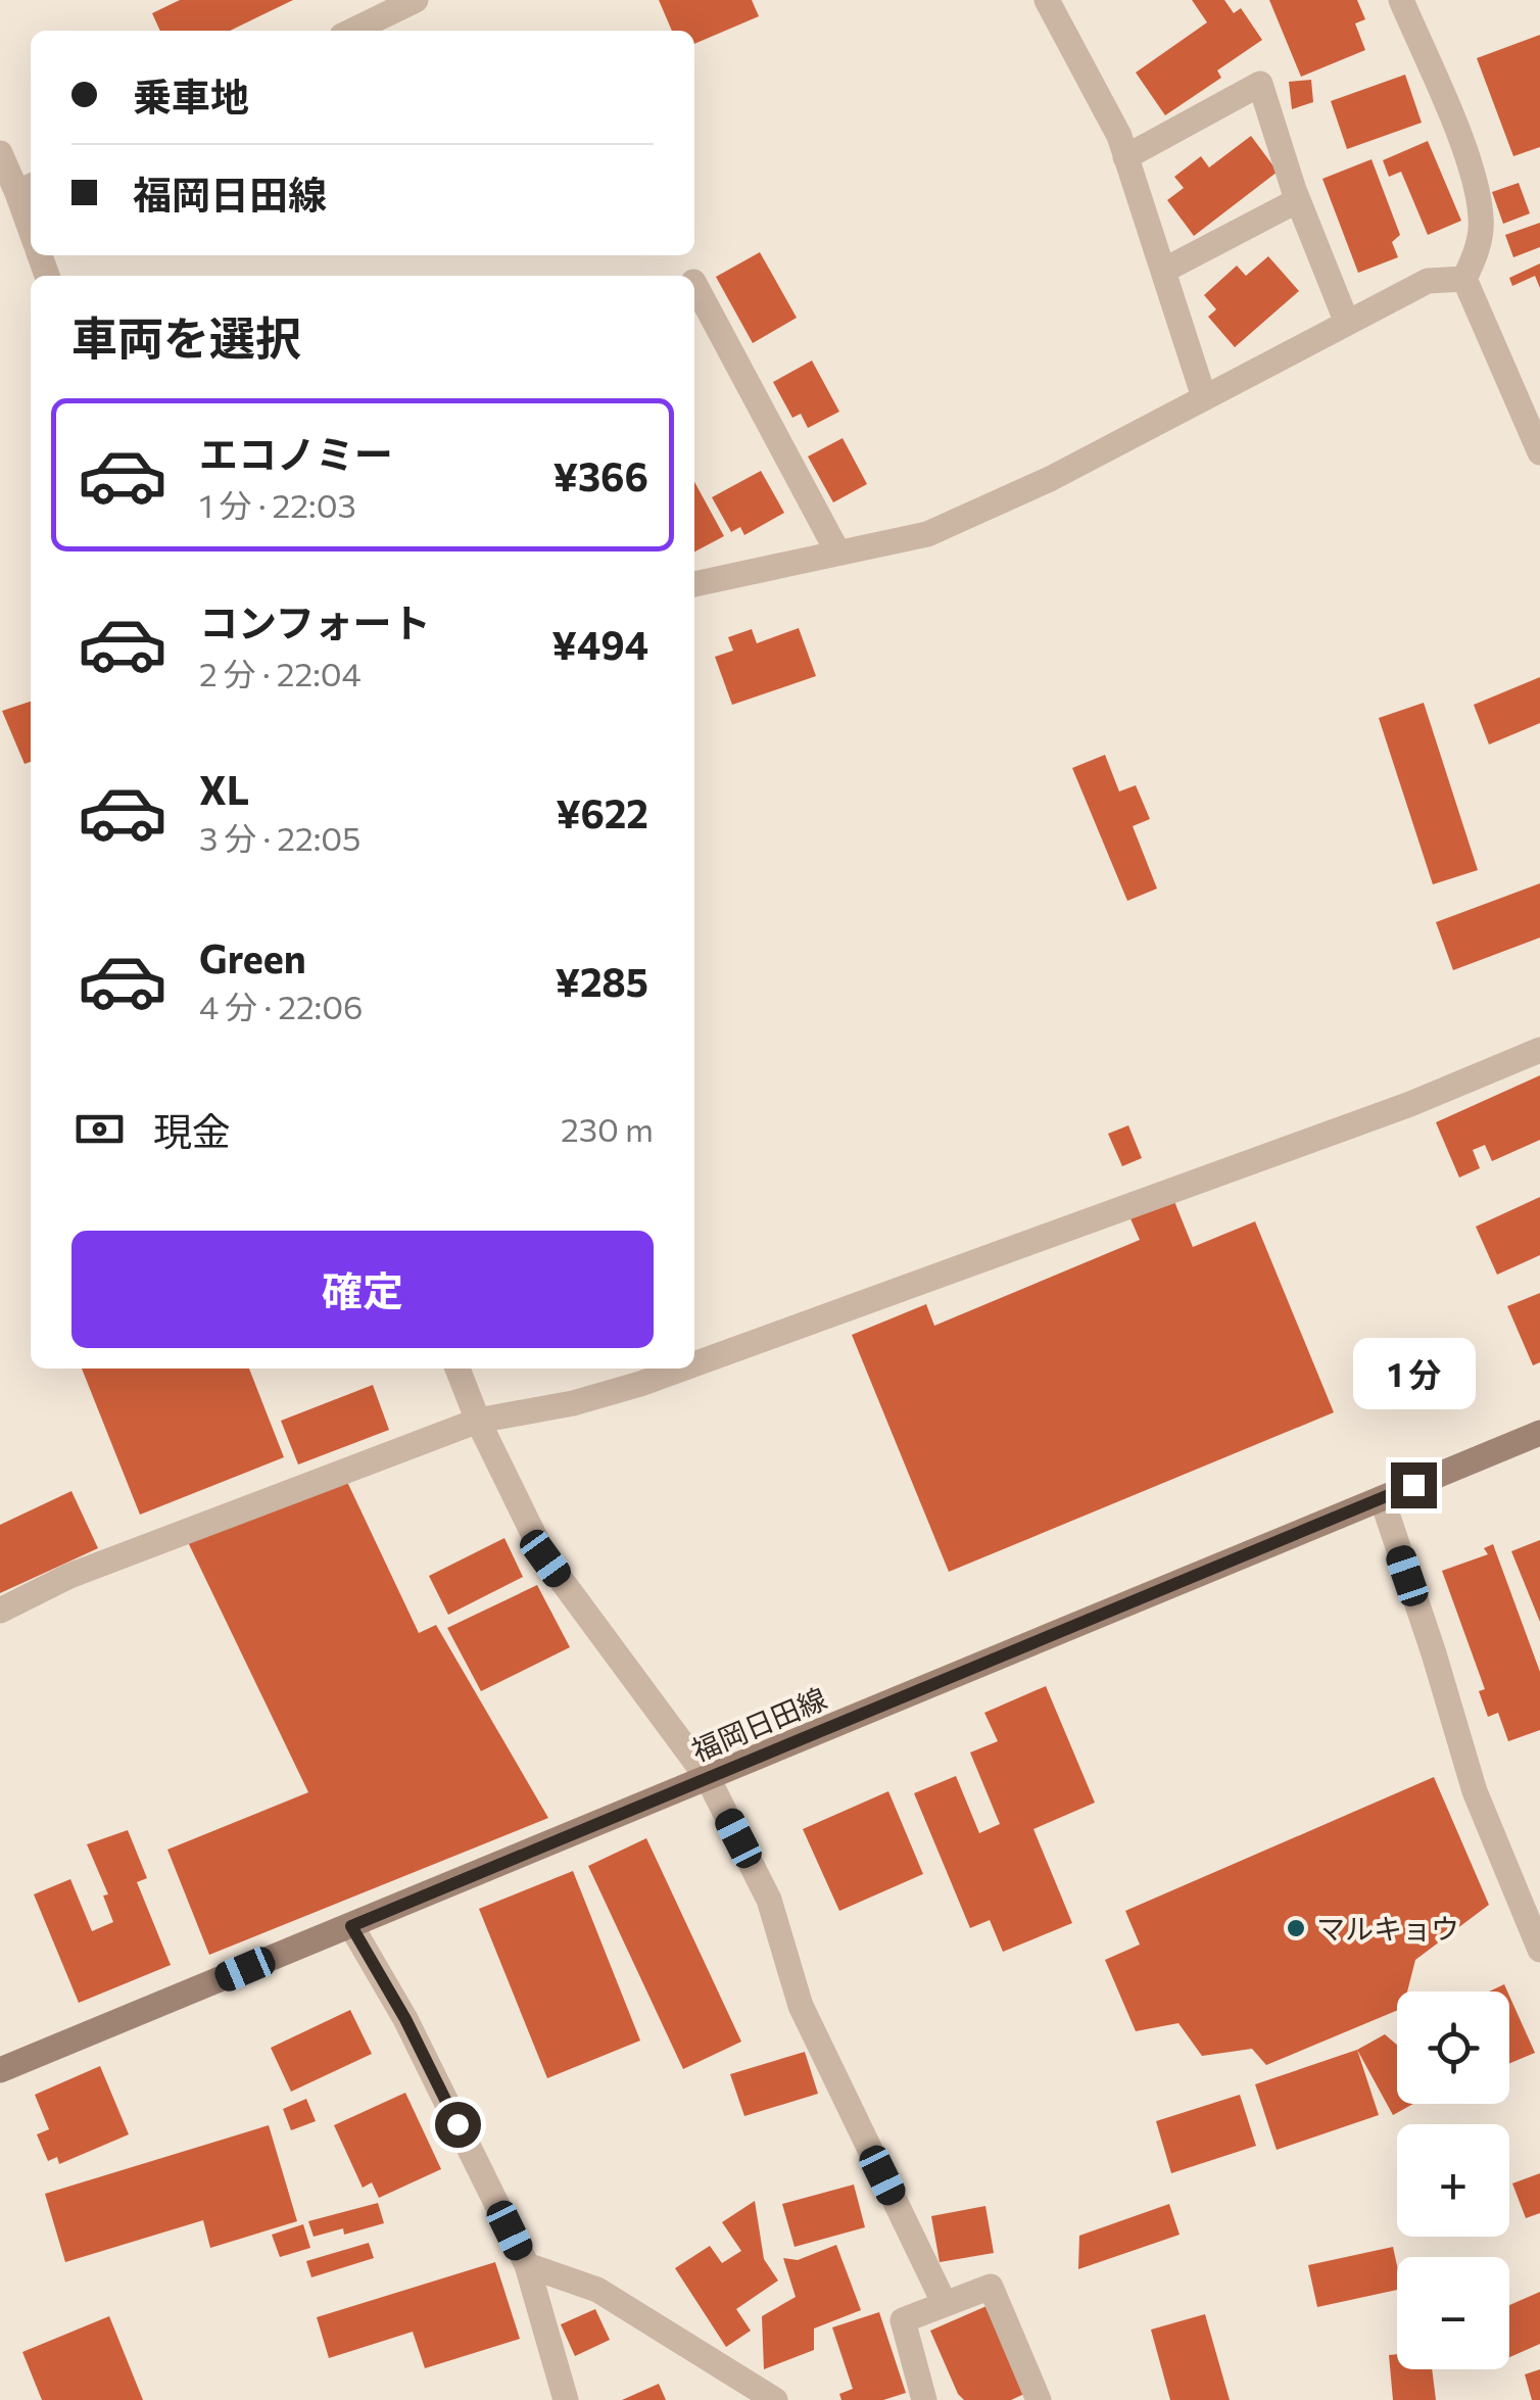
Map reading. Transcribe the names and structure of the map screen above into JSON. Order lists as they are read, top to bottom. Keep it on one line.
{"streets":{"main road":["福岡日田線"]},"places":["マルキョウ"],"page":{"banner":["乗車地","福岡日田線"],"heading":"車両を選択","list":[{"name":"エコノミー","note":"1 分 · 22:03","value":"¥366"},{"name":"コンフォート","note":"2 分 · 22:04","value":"¥494"},{"name":"XL","note":"3 分 · 22:05","value":"¥622"},{"name":"Green","note":"4 分 · 22:06","value":"¥285"}],"pay":["現金","230 m"],"buttons":"確定","bubble":"1 分","map_buttons":["+","−"]}}
